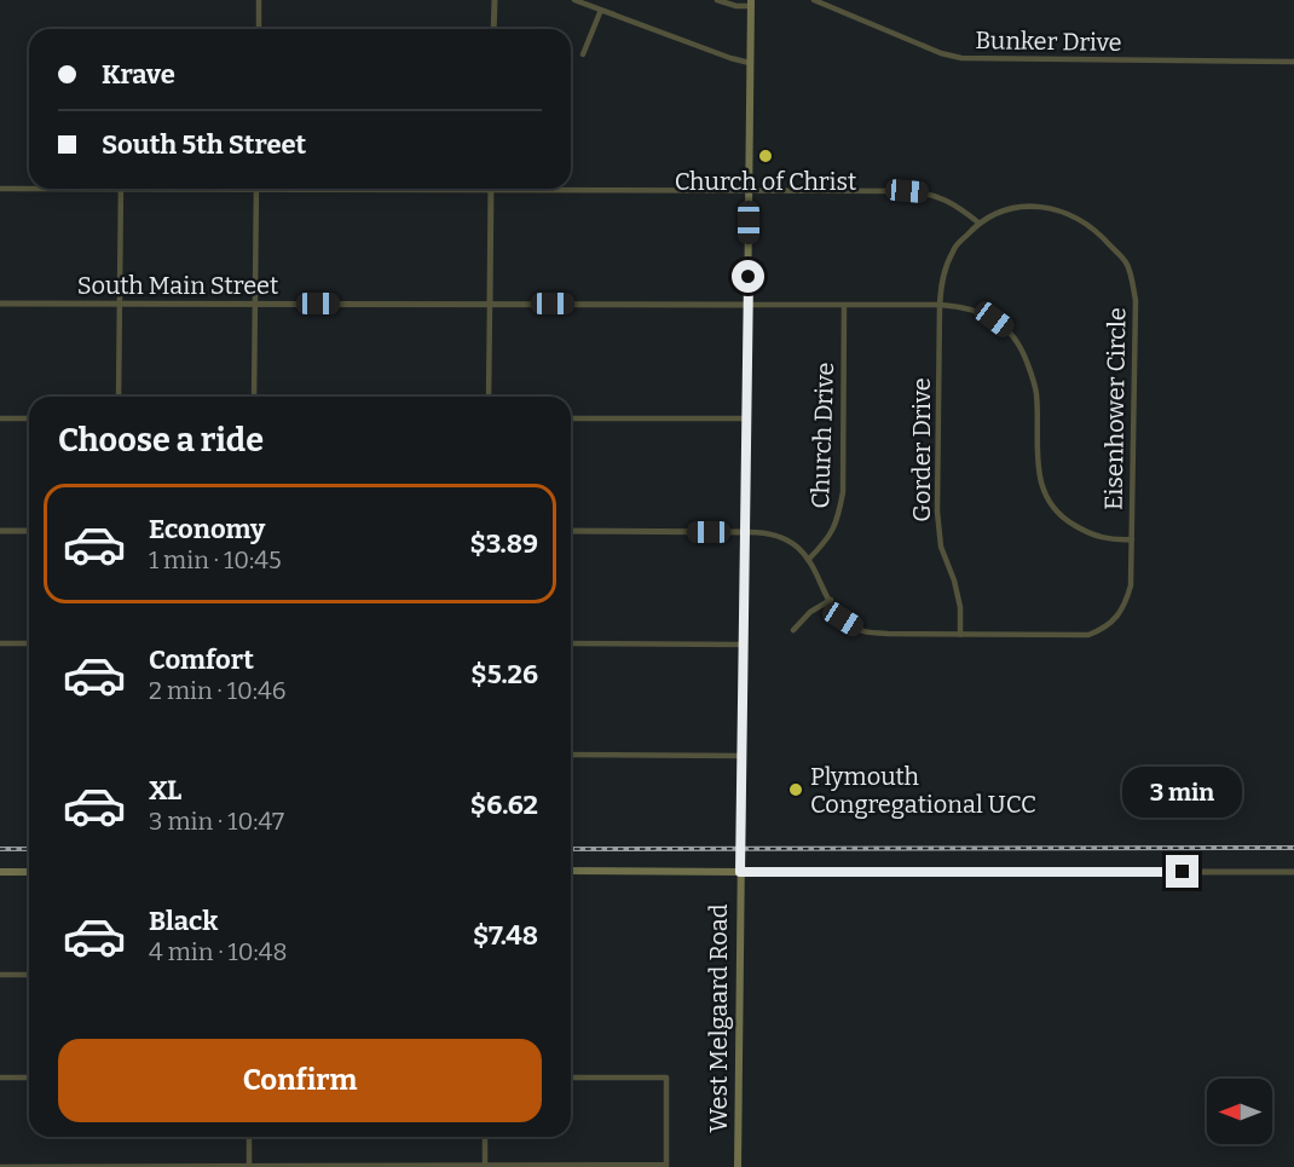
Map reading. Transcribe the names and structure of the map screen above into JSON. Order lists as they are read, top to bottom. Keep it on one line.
{"streets":{"main road":["West Melgaard Road"],"street":["Bunker Drive","South Main Street","Eisenhower Circle","Church Drive","Gorder Drive"]},"crossings":[["South Main Street","West Melgaard Road"],["Eisenhower Circle","Church Drive"],["Eisenhower Circle","Gorder Drive"],["Eisenhower Circle","West Melgaard Road"]],"places":["Church of Christ","Plymouth Congregational UCC"],"north":"left","page":{"banner":["Krave","South 5th Street"],"heading":"Choose a ride","list":[{"name":"Economy","note":"1 min · 10:45","value":"$3.89"},{"name":"Comfort","note":"2 min · 10:46","value":"$5.26"},{"name":"XL","note":"3 min · 10:47","value":"$6.62"},{"name":"Black","note":"4 min · 10:48","value":"$7.48"}],"bubble":"3 min","buttons":"Confirm"}}
